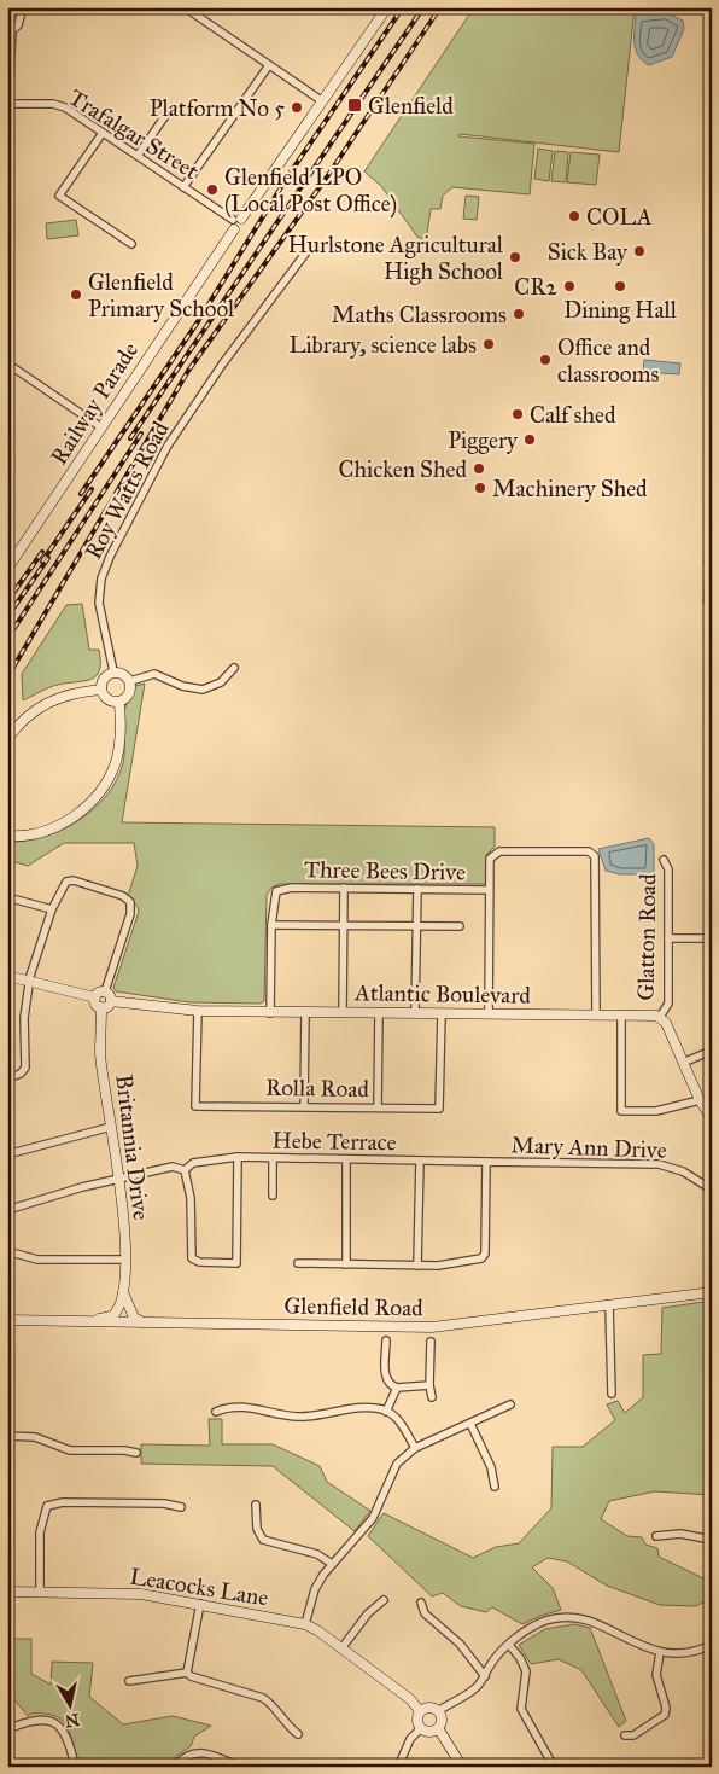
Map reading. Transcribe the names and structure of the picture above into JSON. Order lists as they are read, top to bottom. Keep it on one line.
{"streets":{"street":["Trafalgar Street","Railway Parade","Roy Watts Road","Three Bees Drive","Glatton Road","Atlantic Boulevard","Rolla Road","Hebe Terrace","Britannia Drive","Mary Ann Drive","Glenfield Road","Leacocks Lane"]},"crossings":[["Trafalgar Street","Railway Parade"],["Glatton Road","Atlantic Boulevard"],["Atlantic Boulevard","Rolla Road"],["Atlantic Boulevard","Britannia Drive"],["Hebe Terrace","Mary Ann Drive"],["Britannia Drive","Glenfield Road"]],"places":{"transit":["Glenfield"],"other":["Platform No 5","Glenfield LPO (Local Post Office)","COLA","Sick Bay","Hurlstone Agricultural High School","CR2","Dining Hall","Glenfield Primary School","Maths Classrooms","Library, science labs","Office and classrooms","Calf shed","Piggery","Chicken Shed","Machinery Shed"]},"north":"bottom"}
